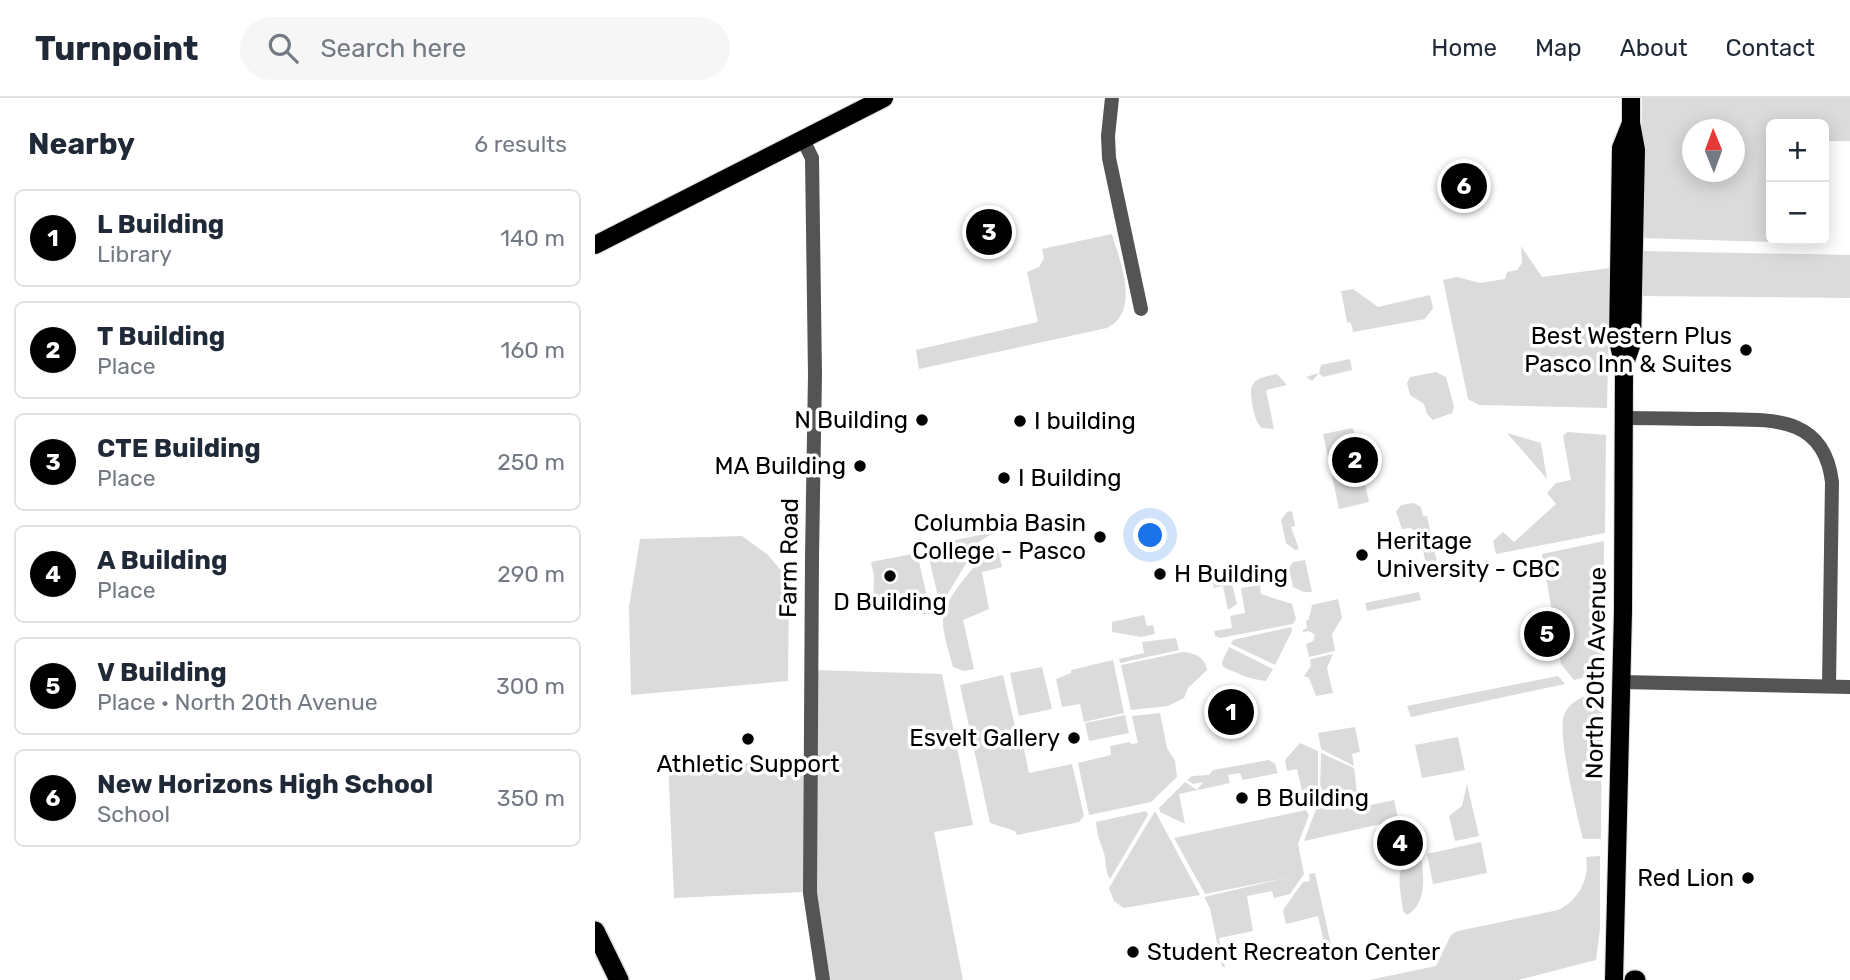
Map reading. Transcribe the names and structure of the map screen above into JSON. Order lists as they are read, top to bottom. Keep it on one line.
{"streets":{"main road":["North 20th Avenue"],"street":["Farm Road"]},"places":["Best Western Plus Pasco Inn & Suites","N Building","I building","MA Building","I Building","Columbia Basin College - Pasco","Heritage University - CBC","H Building","D Building","Esvelt Gallery","Athletic Support","B Building","Red Lion","Student Recreaton Center"],"north":"top","page":{"header":"Turnpoint","search":"Search here","nav":["Home","Map","About","Contact"],"heading":["Nearby","6 results"],"map_buttons":["+","−"],"pins":["6","3","2","5","1","4"],"list":[{"mark":"1","name":"L Building","note":"Library","value":"140 m"},{"mark":"2","name":"T Building","note":"Place","value":"160 m"},{"mark":"3","name":"CTE Building","note":"Place","value":"250 m"},{"mark":"4","name":"A Building","note":"Place","value":"290 m"},{"mark":"5","name":"V Building","note":"Place · North 20th Avenue","value":"300 m"},{"mark":"6","name":"New Horizons High School","note":"School","value":"350 m"}]}}
